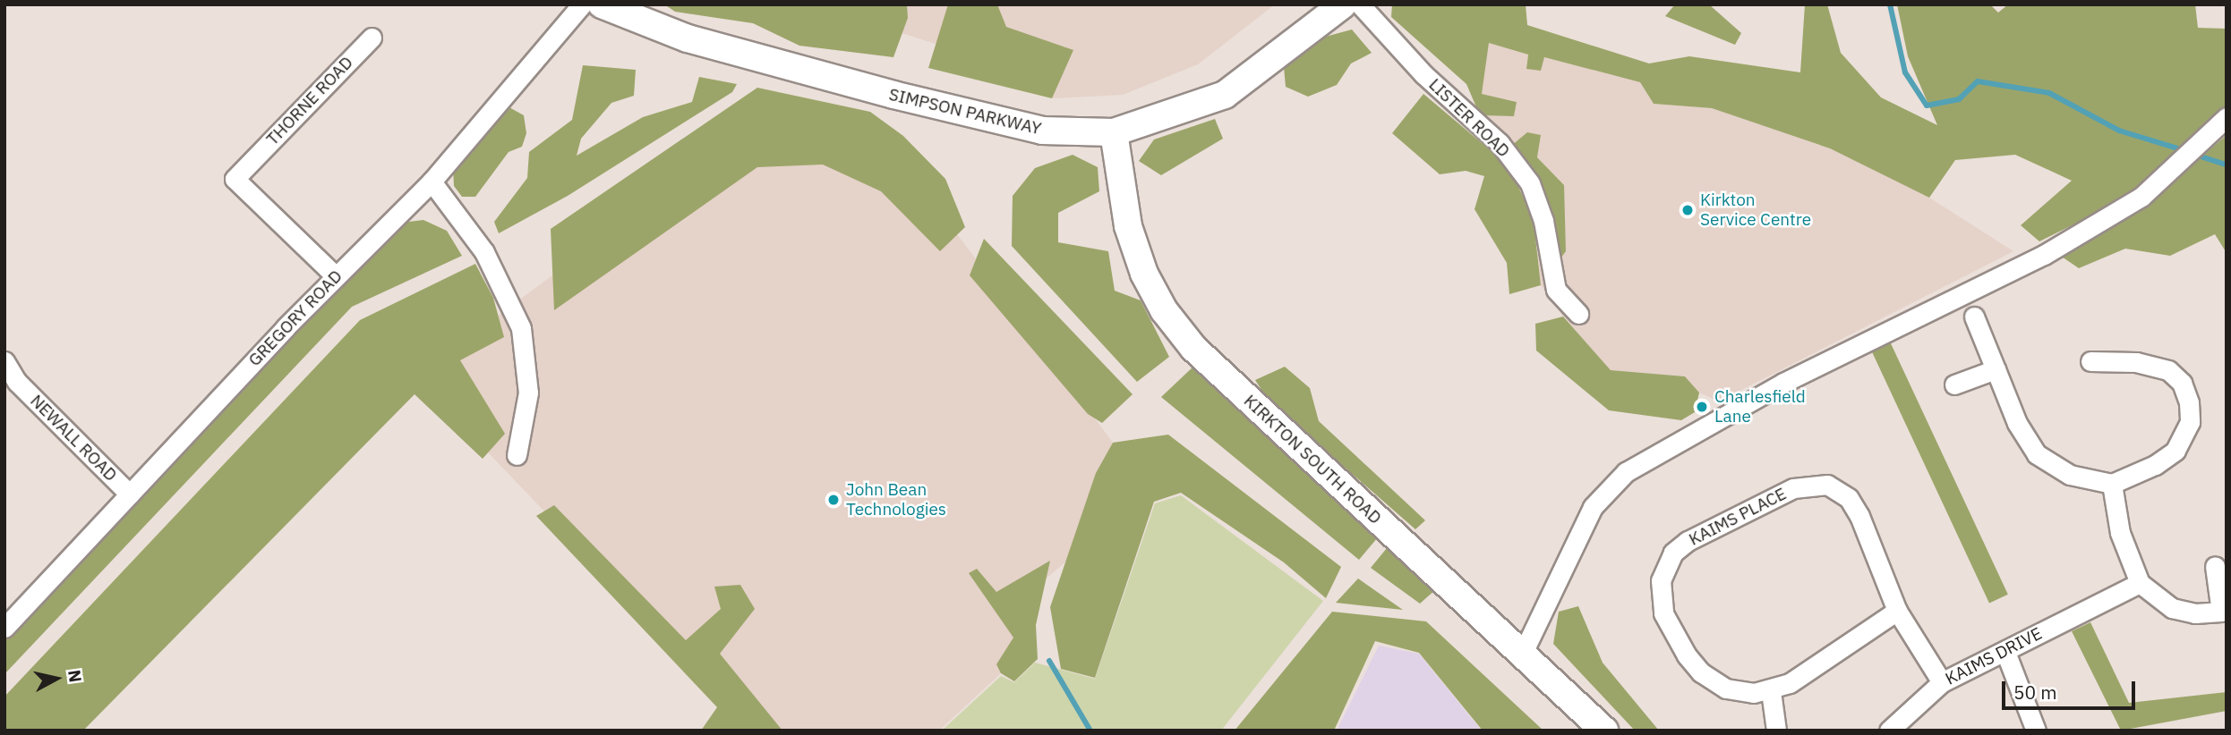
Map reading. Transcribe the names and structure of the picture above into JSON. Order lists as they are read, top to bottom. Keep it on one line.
{"streets":{"street":["THORNE ROAD","SIMPSON PARKWAY","LISTER ROAD","GREGORY ROAD","NEWALL ROAD","KIRKTON SOUTH ROAD","KAIMS PLACE","KAIMS DRIVE"]},"crossings":[["THORNE ROAD","GREGORY ROAD"],["SIMPSON PARKWAY","KIRKTON SOUTH ROAD"],["GREGORY ROAD","NEWALL ROAD"],["KAIMS PLACE","KAIMS DRIVE"]],"places":["Kirkton Service Centre","Charlesfield Lane","John Bean Technologies"],"scale_bar":"50 m","north":"right"}
